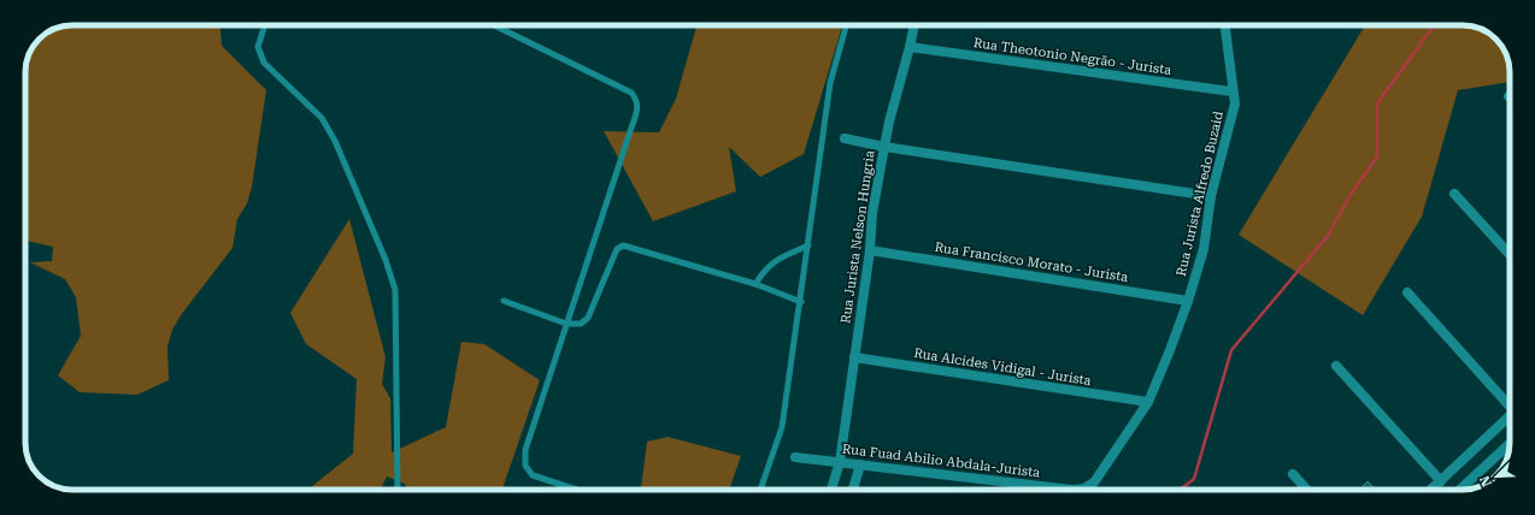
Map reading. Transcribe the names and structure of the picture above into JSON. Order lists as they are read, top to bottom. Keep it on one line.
{"streets":{"street":["Rua Theotonio Negrão - Jurista","Rua Jurista Alfredo Buzaid","Rua Jurista Nelson Hungria","Rua Francisco Morato - Jurista","Rua Alcides Vidigal - Jurista","Rua Fuad Abilio Abdala-Jurista"]},"crossings":[["Rua Theotonio Negrão - Jurista","Rua Jurista Alfredo Buzaid"],["Rua Theotonio Negrão - Jurista","Rua Jurista Nelson Hungria"],["Rua Jurista Alfredo Buzaid","Rua Francisco Morato - Jurista"],["Rua Jurista Alfredo Buzaid","Rua Alcides Vidigal - Jurista"],["Rua Jurista Alfredo Buzaid","Rua Fuad Abilio Abdala-Jurista"],["Rua Jurista Nelson Hungria","Rua Francisco Morato - Jurista"],["Rua Jurista Nelson Hungria","Rua Alcides Vidigal - Jurista"],["Rua Jurista Nelson Hungria","Rua Fuad Abilio Abdala-Jurista"]],"north":"bottom left"}
